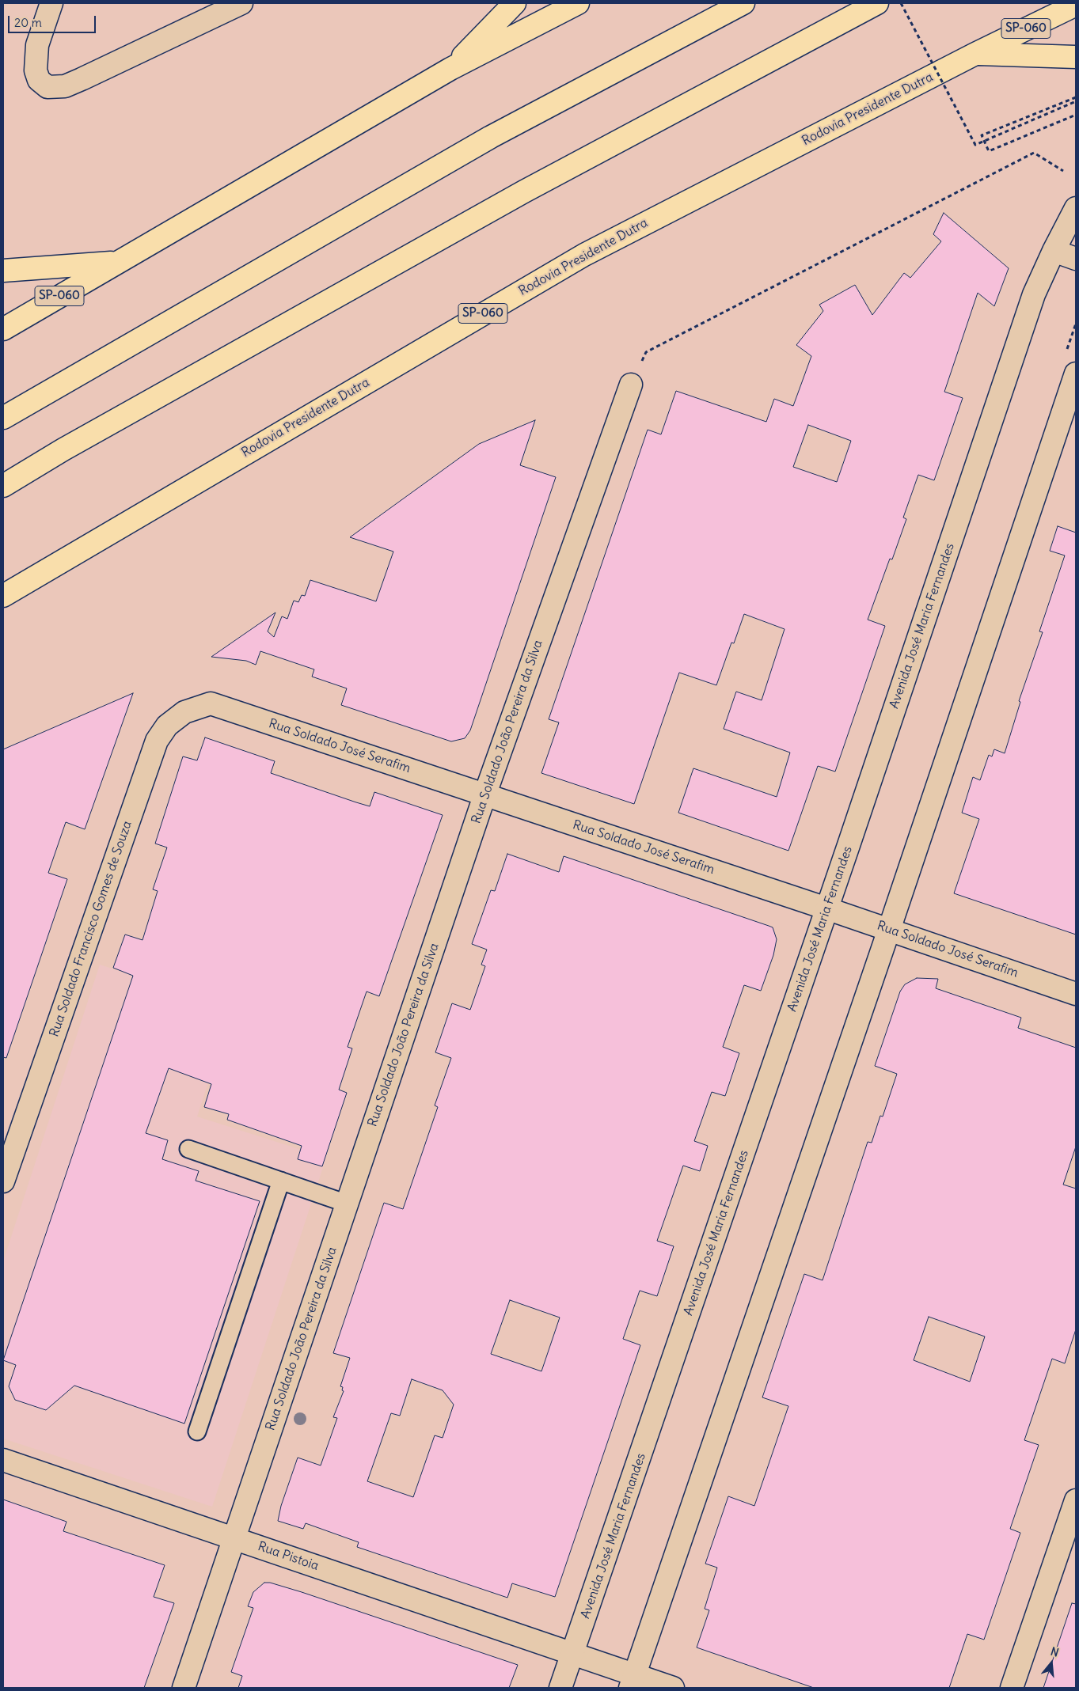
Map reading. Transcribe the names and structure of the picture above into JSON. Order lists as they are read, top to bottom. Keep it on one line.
{"streets":{"highway":["SP-060","Rodovia Presidente Dutra"],"street":["Avenida José Maria Fernandes","Rua Soldado João Pereira da Silva","Rua Soldado José Serafim","Rua Soldado Francisco Gomes de Souza","Rua Pistoia"]},"crossings":[["Avenida José Maria Fernandes","Rua Soldado José Serafim"],["Avenida José Maria Fernandes","Rua Pistoia"],["Rua Soldado João Pereira da Silva","Rua Soldado José Serafim"],["Rua Soldado João Pereira da Silva","Rua Pistoia"],["Rua Soldado José Serafim","Rua Soldado Francisco Gomes de Souza"]],"scale_bar":"20 m","north":"top"}
